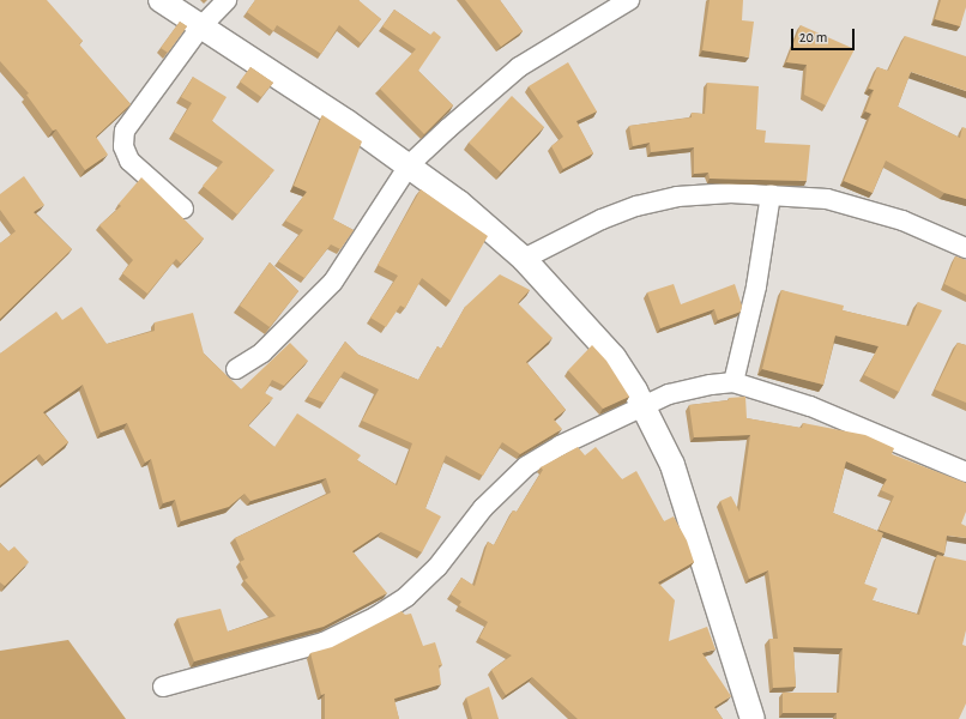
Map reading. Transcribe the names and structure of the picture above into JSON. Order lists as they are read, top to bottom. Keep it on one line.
{"scale_bar":"20 m"}
